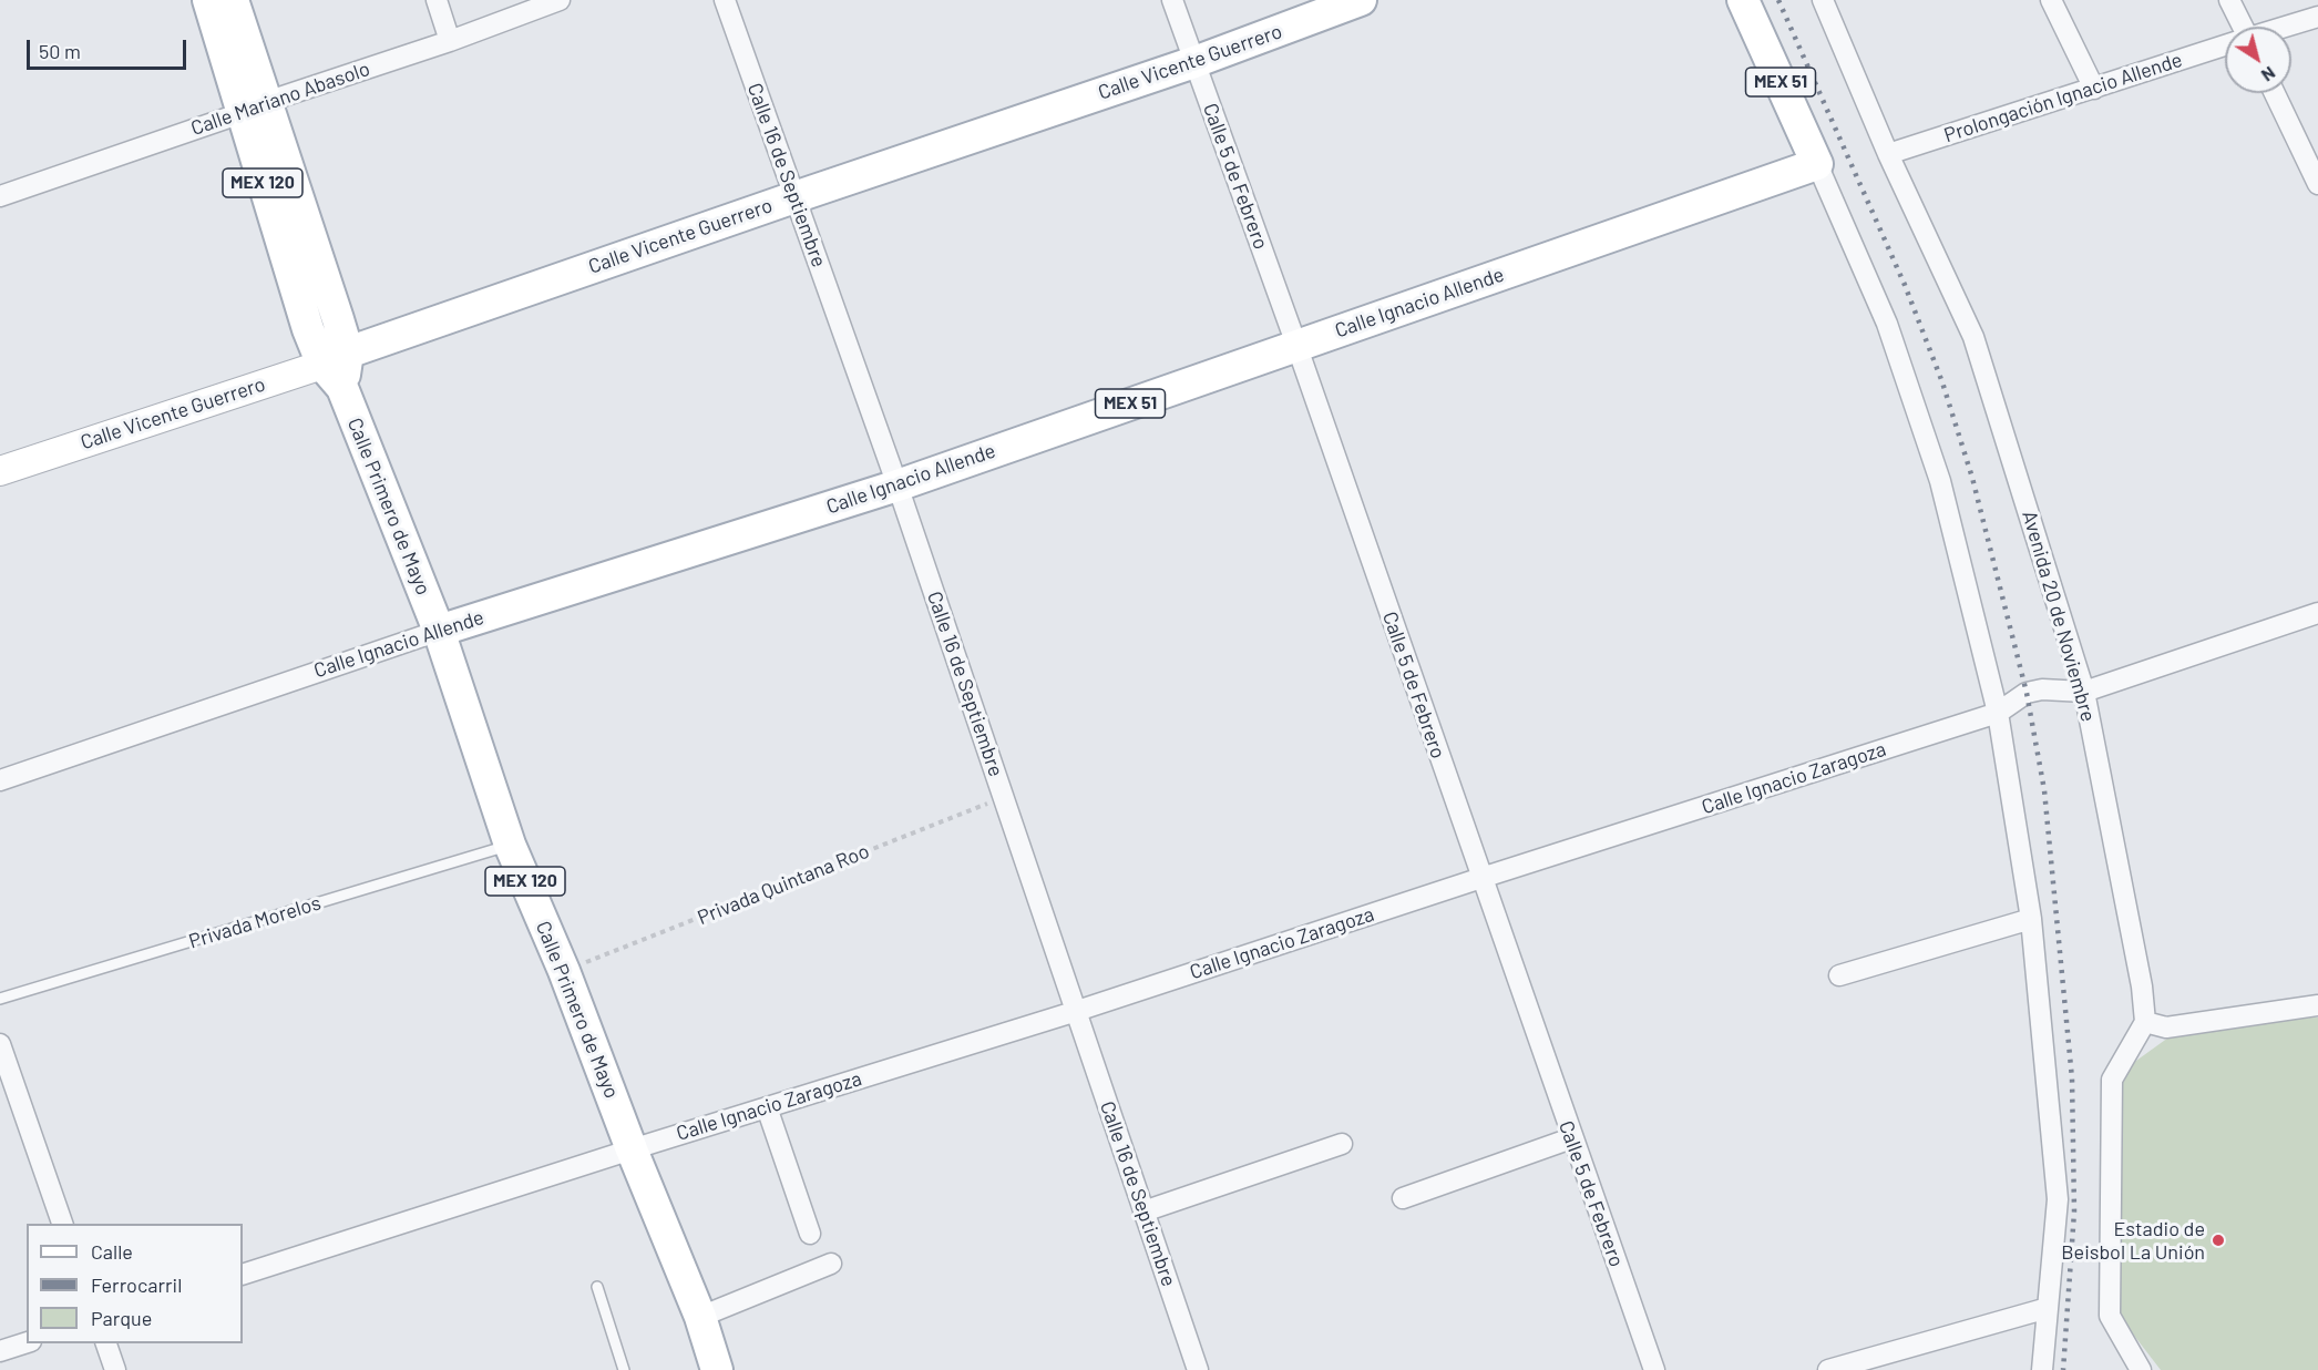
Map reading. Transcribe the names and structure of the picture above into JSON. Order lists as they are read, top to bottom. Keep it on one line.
{"streets":{"main road":["Calle Vicente Guerrero","MEX 51","MEX 120","Calle Ignacio Allende","Calle Primero de Mayo"],"street":["Prolongación Ignacio Allende","Calle Mariano Abasolo","Calle 16 de Septiembre","Calle 5 de Febrero","Avenida 20 de Noviembre","Calle Ignacio Zaragoza"],"lane":["Privada Morelos"],"path":["Privada Quintana Roo"]},"crossings":[["Calle Vicente Guerrero","Calle 16 de Septiembre"],["Calle Vicente Guerrero","Calle 5 de Febrero"],["Calle Vicente Guerrero","Calle Primero de Mayo"],["MEX 51","Calle Ignacio Allende"],["Prolongación Ignacio Allende","Avenida 20 de Noviembre"],["Calle Mariano Abasolo","Calle Primero de Mayo"],["Calle 16 de Septiembre","Calle Ignacio Allende"],["Calle 16 de Septiembre","Calle Ignacio Zaragoza"],["Calle 16 de Septiembre","Privada Quintana Roo"],["Calle 5 de Febrero","Calle Ignacio Allende"],["Calle 5 de Febrero","Calle Ignacio Zaragoza"],["Calle Ignacio Allende","Calle Primero de Mayo"],["Calle Primero de Mayo","Calle Ignacio Zaragoza"],["Calle Primero de Mayo","Privada Quintana Roo"],["Calle Primero de Mayo","Privada Morelos"],["Avenida 20 de Noviembre","Calle Ignacio Zaragoza"]],"places":["Estadio de Beisbol La Unión"],"legend":["Calle","Ferrocarril","Parque"],"scale_bar":"50 m","north":"bottom right"}
